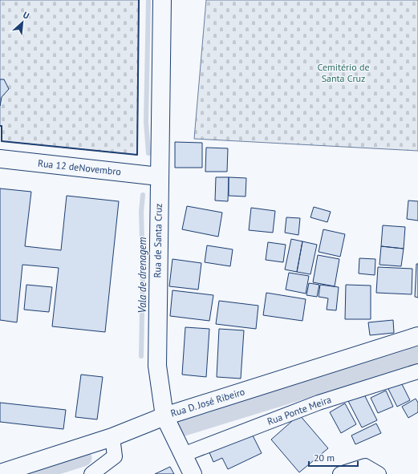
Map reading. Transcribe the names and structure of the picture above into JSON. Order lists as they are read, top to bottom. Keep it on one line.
{"streets":{"street":["Rua 12 deNovembro","Rua de Santa Cruz","Rua D. José Ribeiro","Rua Ponte Meira"]},"crossings":[["Rua 12 deNovembro","Rua de Santa Cruz"],["Rua de Santa Cruz","Rua D. José Ribeiro"],["Rua de Santa Cruz","Rua Ponte Meira"]],"water":["Vala de drenagem"],"parks":["Cemitério de Santa Cruz"],"scale_bar":"20 m","north":"top right"}
